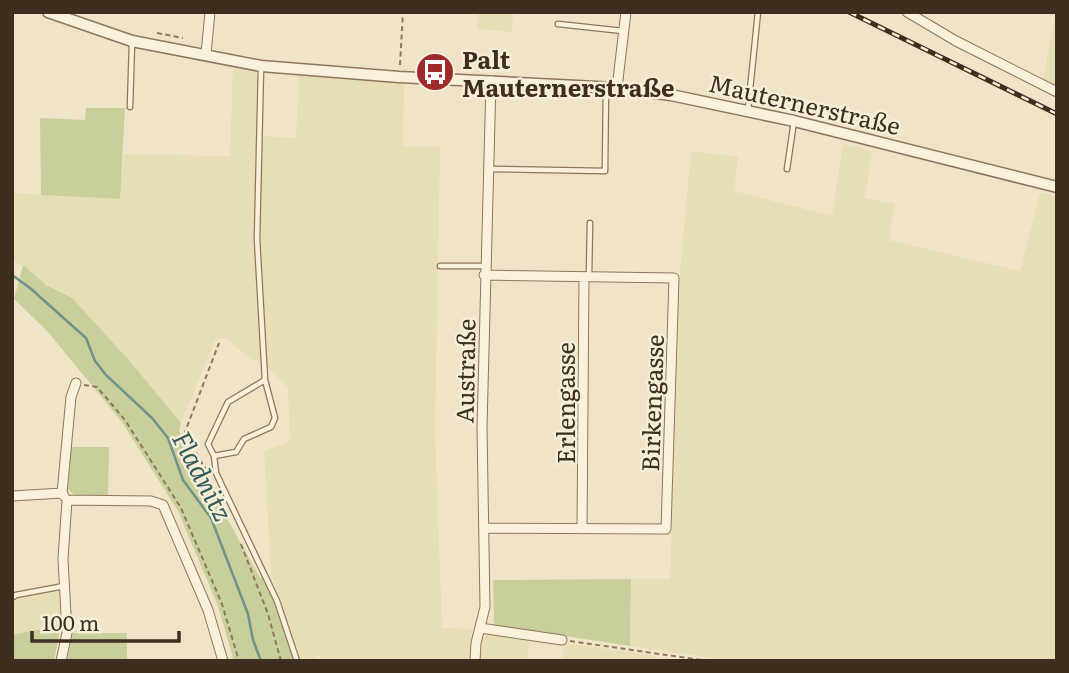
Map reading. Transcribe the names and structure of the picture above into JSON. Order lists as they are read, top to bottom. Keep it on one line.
{"streets":{"street":["Mauternerstraße","Austraße","Erlengasse","Birkengasse"]},"crossings":[["Mauternerstraße","Austraße"],["Erlengasse","Birkengasse"]],"water":["Fladnitz"],"places":{"bus stop":["Palt Mauternerstraße"]},"scale_bar":"100 m"}
